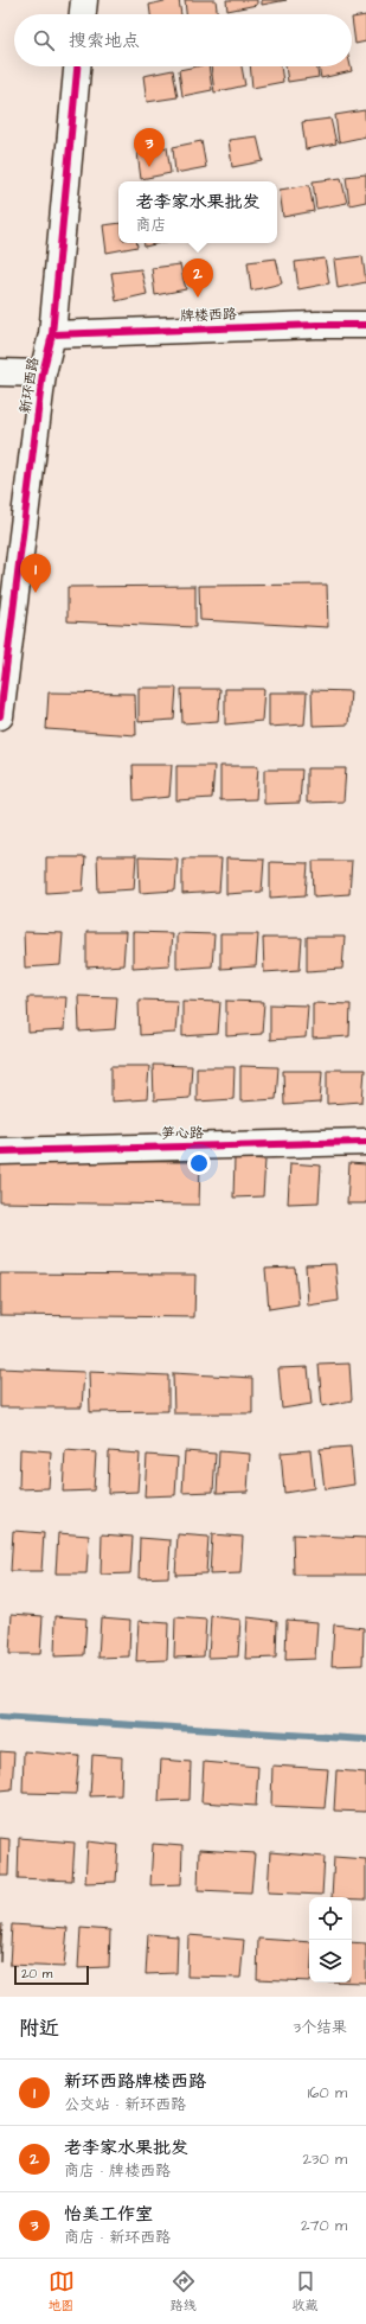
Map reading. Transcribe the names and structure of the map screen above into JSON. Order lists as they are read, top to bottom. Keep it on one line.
{"streets":{"street":["牌楼西路","新环西路","笋心路"]},"crossings":[["牌楼西路","新环西路"]],"scale_bar":"20 m","page":{"search":"搜索地点","pins":["3","2","1"],"popup":["老李家水果批发","商店"],"scale":"20 m","heading":["附近","3个结果"],"list":[{"mark":"1","name":"新环西路牌楼西路","note":"公交站 · 新环西路","value":"160 m"},{"mark":"2","name":"老李家水果批发","note":"商店 · 牌楼西路","value":"230 m"},{"mark":"3","name":"怡美工作室","note":"商店 · 新环西路","value":"270 m"}],"nav":["地图","路线","收藏"]}}
